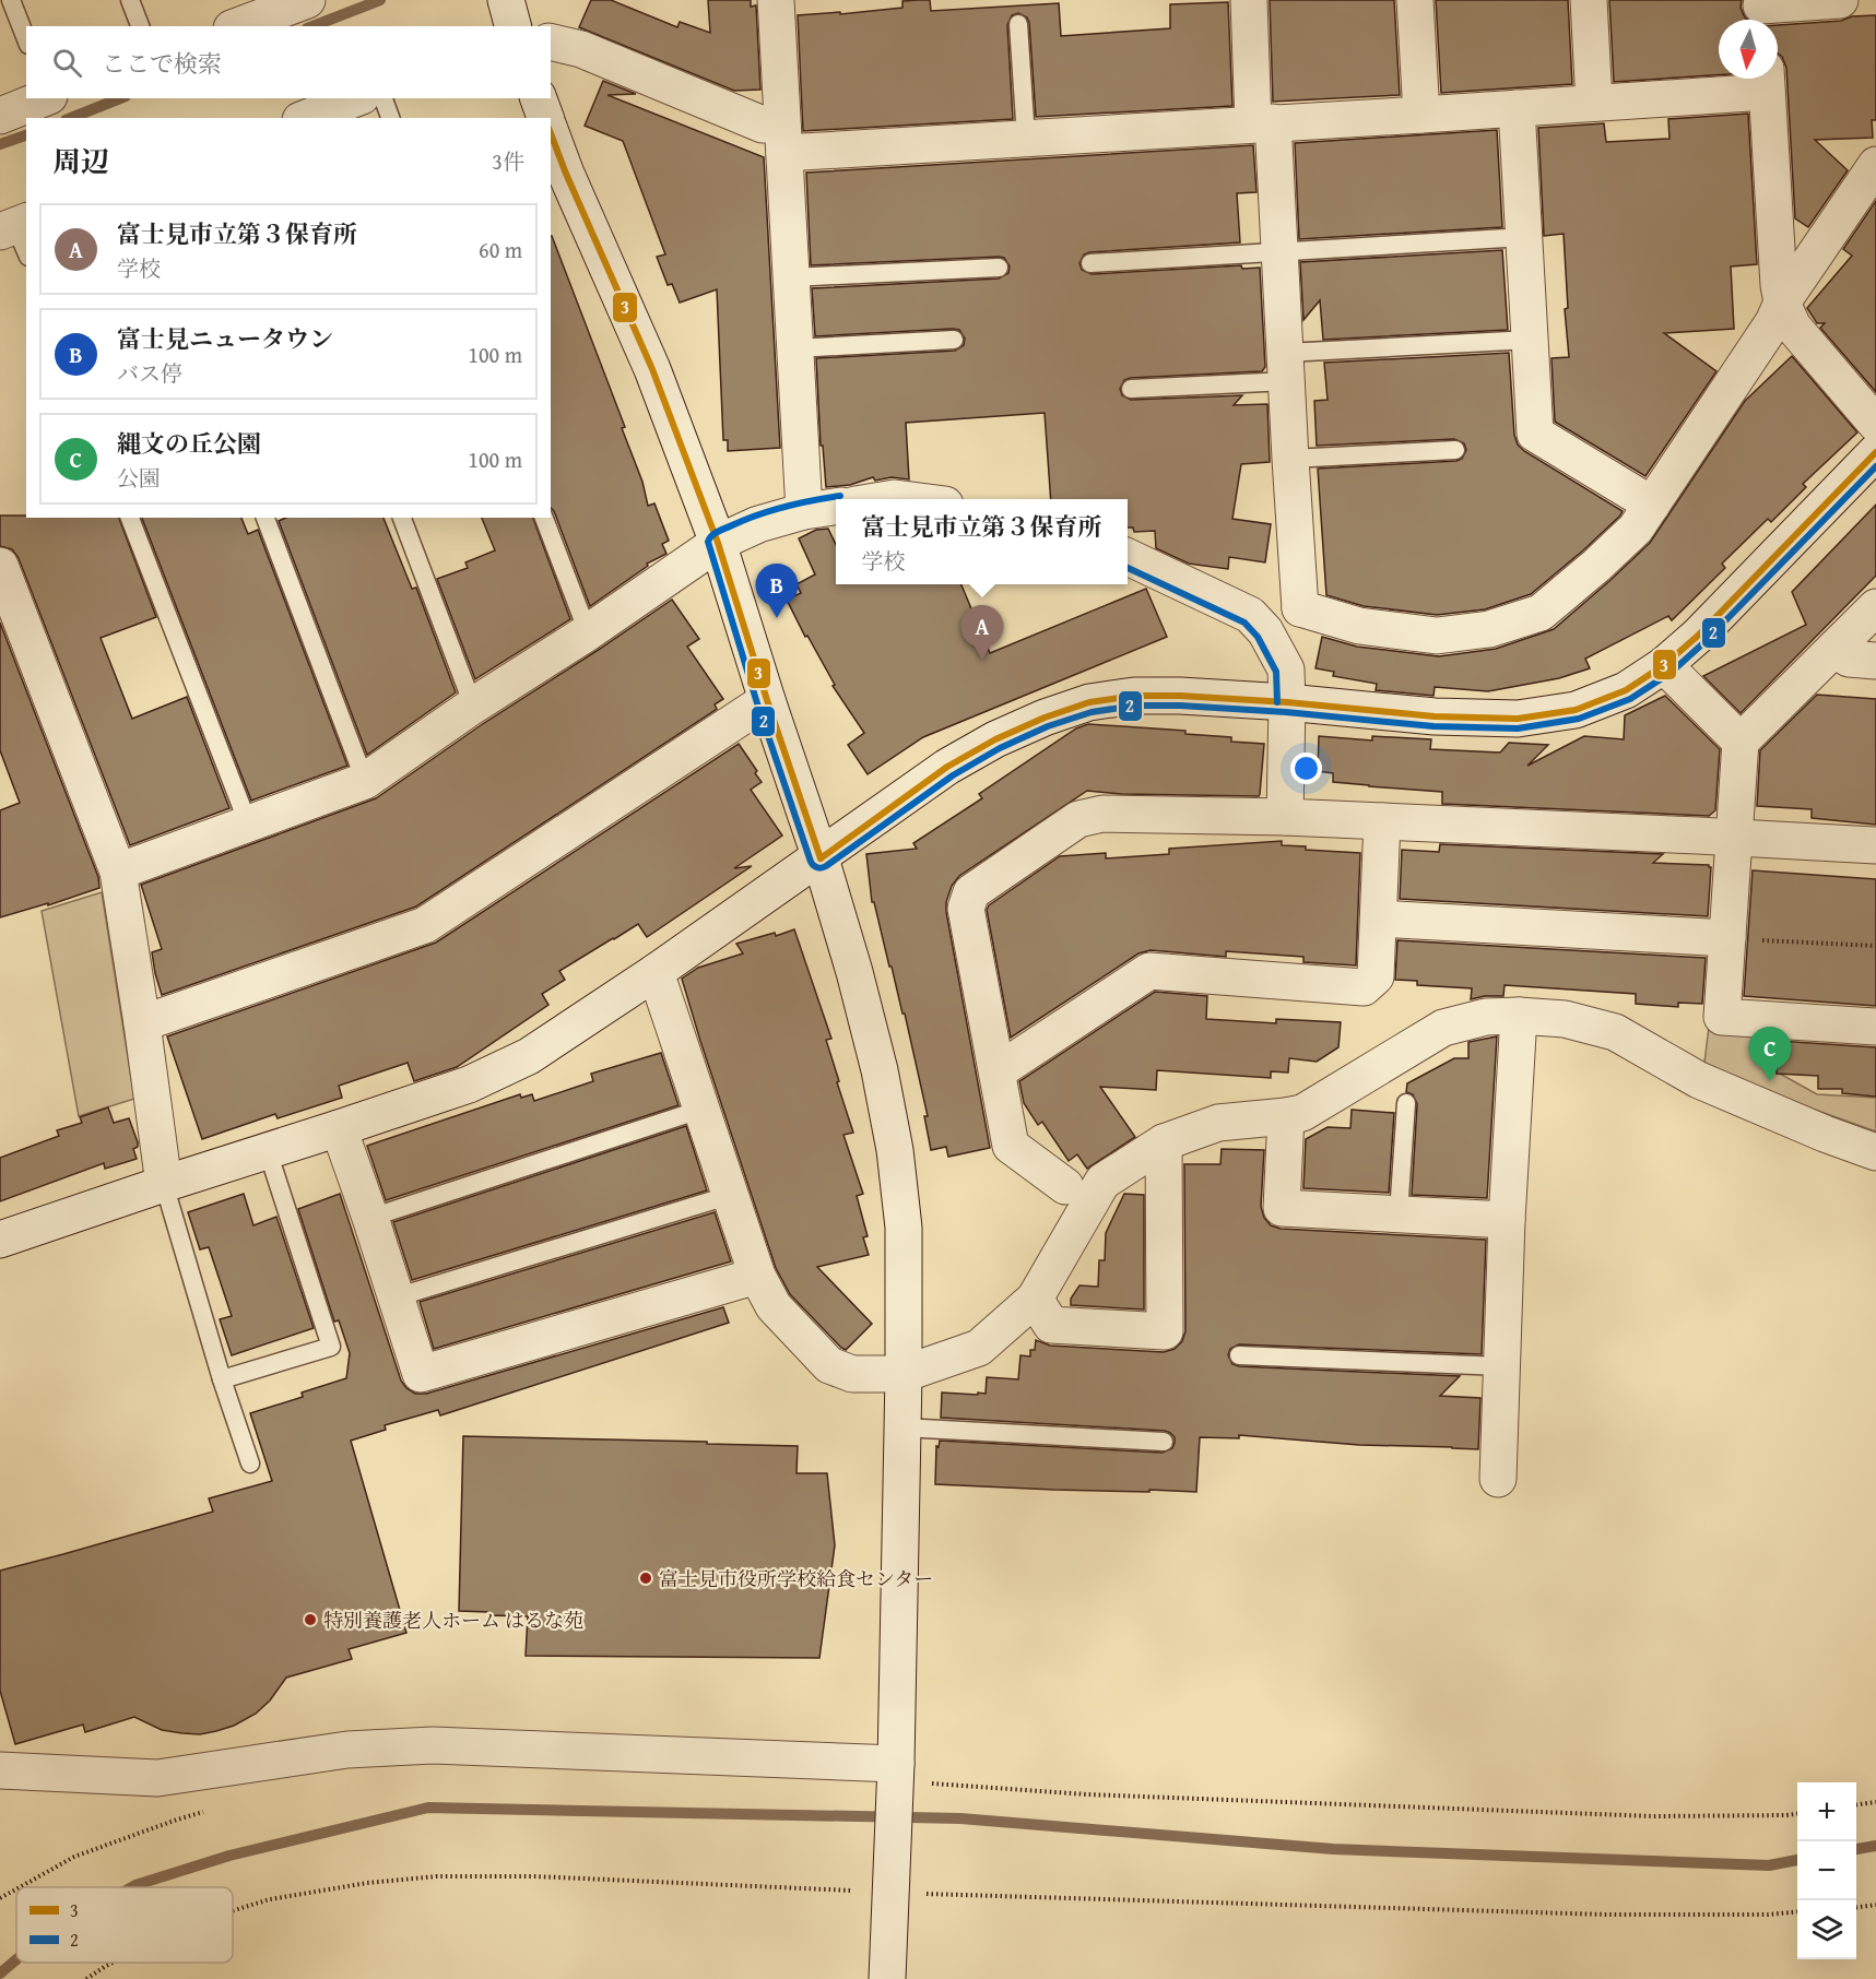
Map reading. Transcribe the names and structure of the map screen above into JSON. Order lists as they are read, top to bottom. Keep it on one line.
{"places":["富士見市役所学校給食センター","特別養護老人ホーム はるな苑"],"lines":["transit line 3","transit line 2"],"legend":["3","2"],"north":"bottom","page":{"search":"ここで検索","heading":["周辺","3件"],"list":[{"mark":"A","name":"富士見市立第３保育所","note":"学校","value":"60 m"},{"mark":"B","name":"富士見ニュータウン","note":"バス停","value":"100 m"},{"mark":"C","name":"縄文の丘公園","note":"公園","value":"100 m"}],"popup":["富士見市立第３保育所","学校"],"pins":["B","A","C"],"map_buttons":["+","−"]}}
